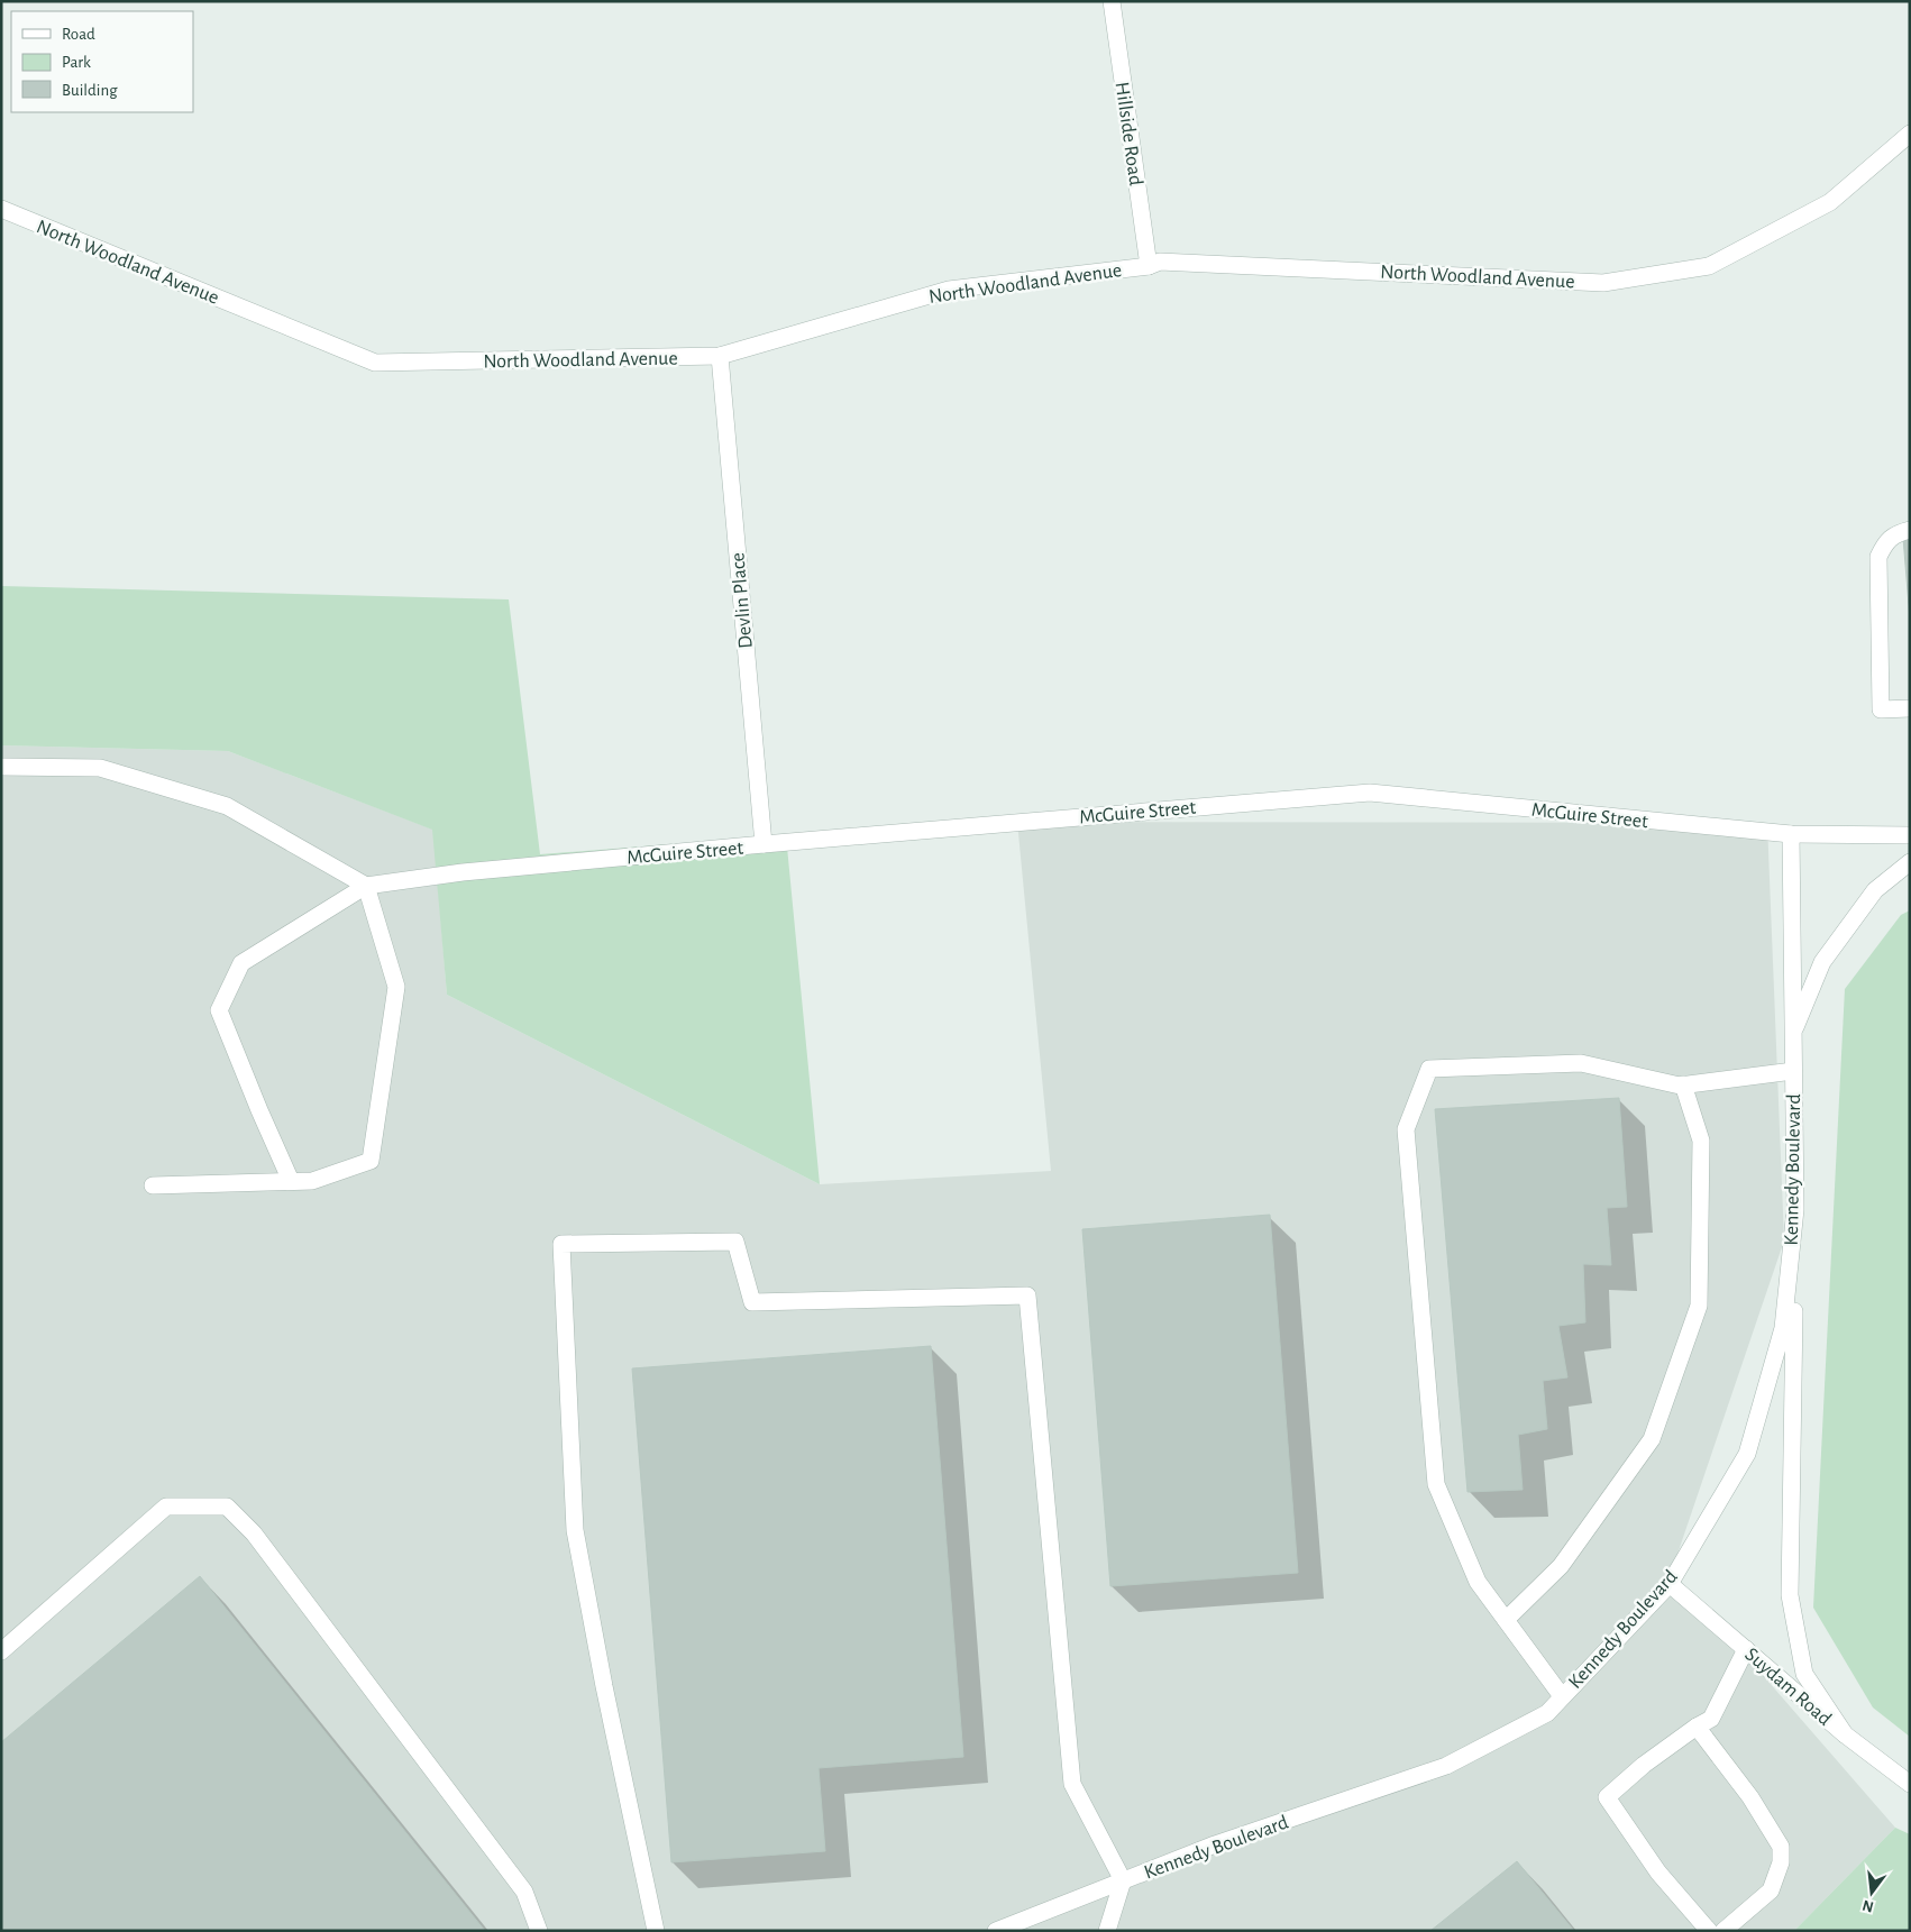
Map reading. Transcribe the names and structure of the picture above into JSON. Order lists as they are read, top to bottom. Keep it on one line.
{"streets":{"street":["Hillside Road","North Woodland Avenue","Devlin Place","McGuire Street","Kennedy Boulevard","Suydam Road"]},"crossings":[["Hillside Road","North Woodland Avenue"],["North Woodland Avenue","Devlin Place"],["Devlin Place","McGuire Street"],["McGuire Street","Kennedy Boulevard"],["Kennedy Boulevard","Suydam Road"]],"legend":["Road","Park","Building"],"north":"bottom"}
